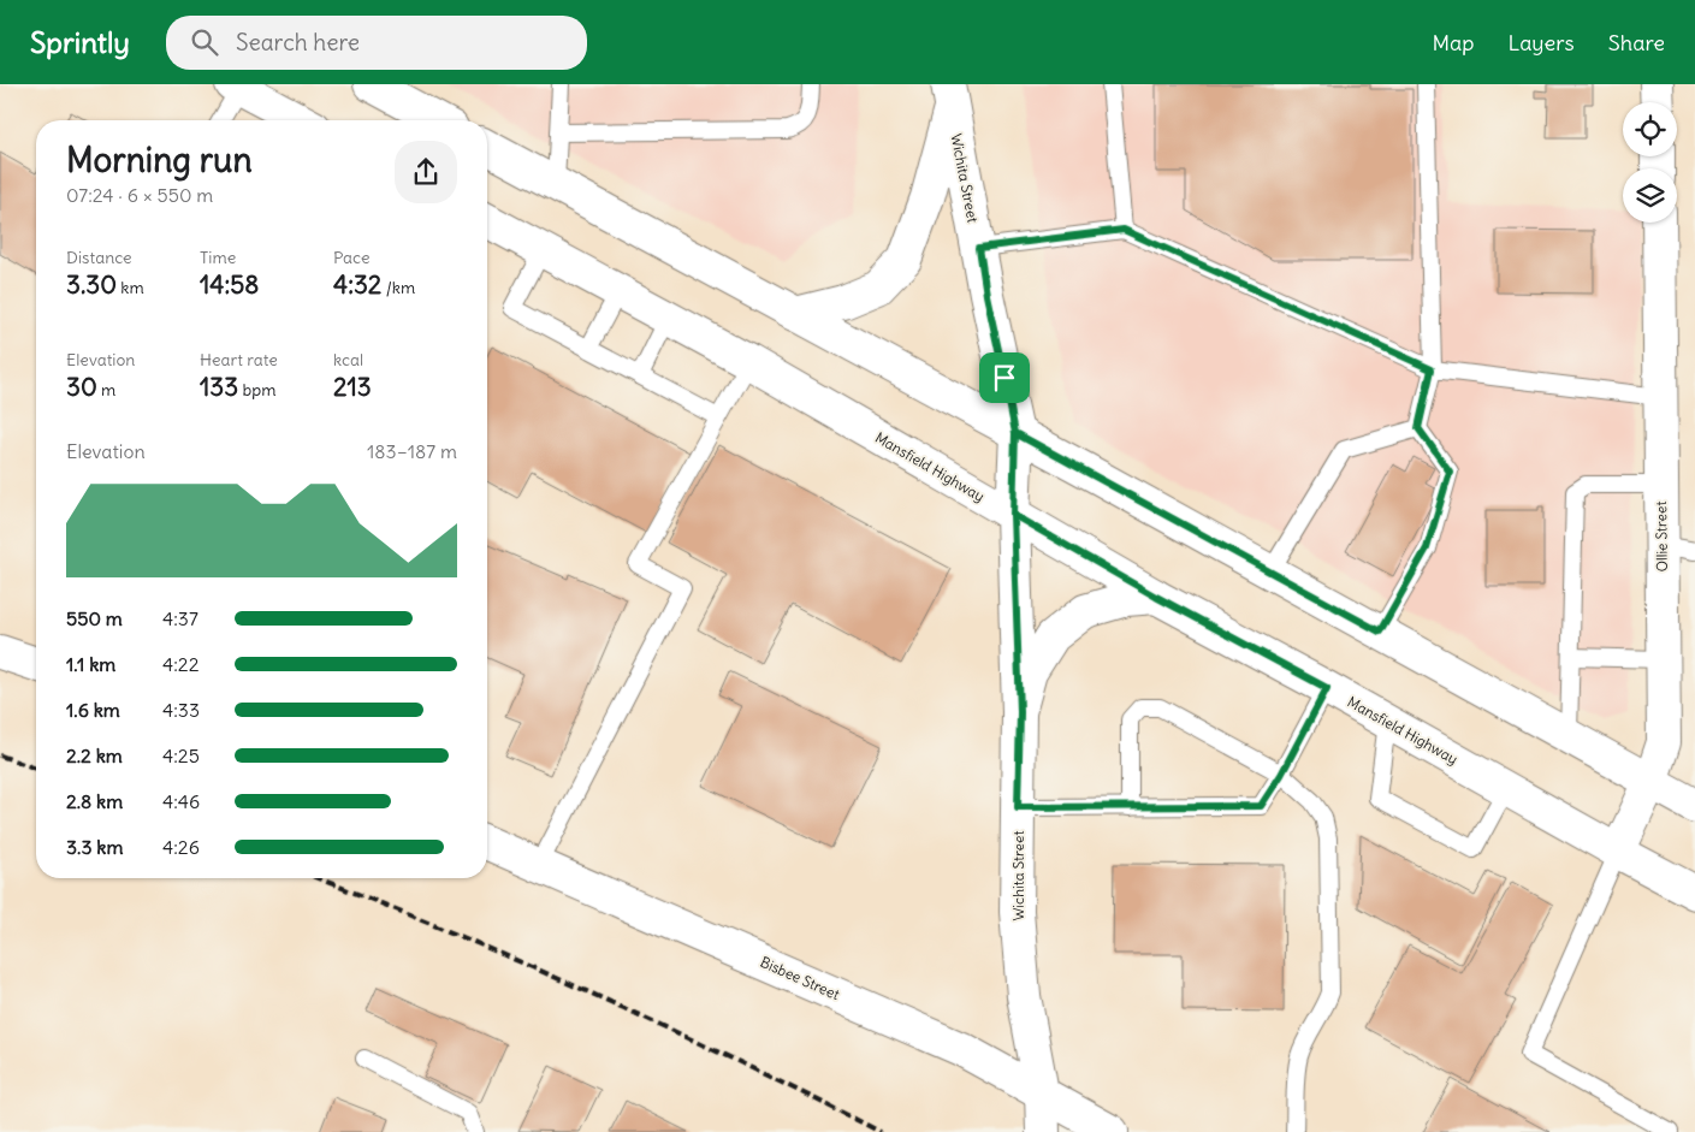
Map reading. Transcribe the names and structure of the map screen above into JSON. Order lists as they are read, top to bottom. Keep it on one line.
{"streets":{"main road":["Wichita Street","Mansfield Highway","Ollie Street","Bisbee Street"]},"crossings":[["Wichita Street","Mansfield Highway"],["Wichita Street","Bisbee Street"],["Mansfield Highway","Ollie Street"]],"page":{"header":"Sprintly","search":"Search here","nav":["Map","Layers","Share"],"heading":["Morning run","07:24 · 6 × 550 m"],"stats":[["Distance","3.30 km"],["Time","14:58"],["Pace","4:32 /km"],["Elevation","30 m"],["Heart rate","133 bpm"],["kcal","213"]],"chart":["Elevation","183–187 m"],"list":[{"name":"550 m","note":"4:37"},{"name":"1.1 km","note":"4:22"},{"name":"1.6 km","note":"4:33"},{"name":"2.2 km","note":"4:25"},{"name":"2.8 km","note":"4:46"},{"name":"3.3 km","note":"4:26"}]}}
